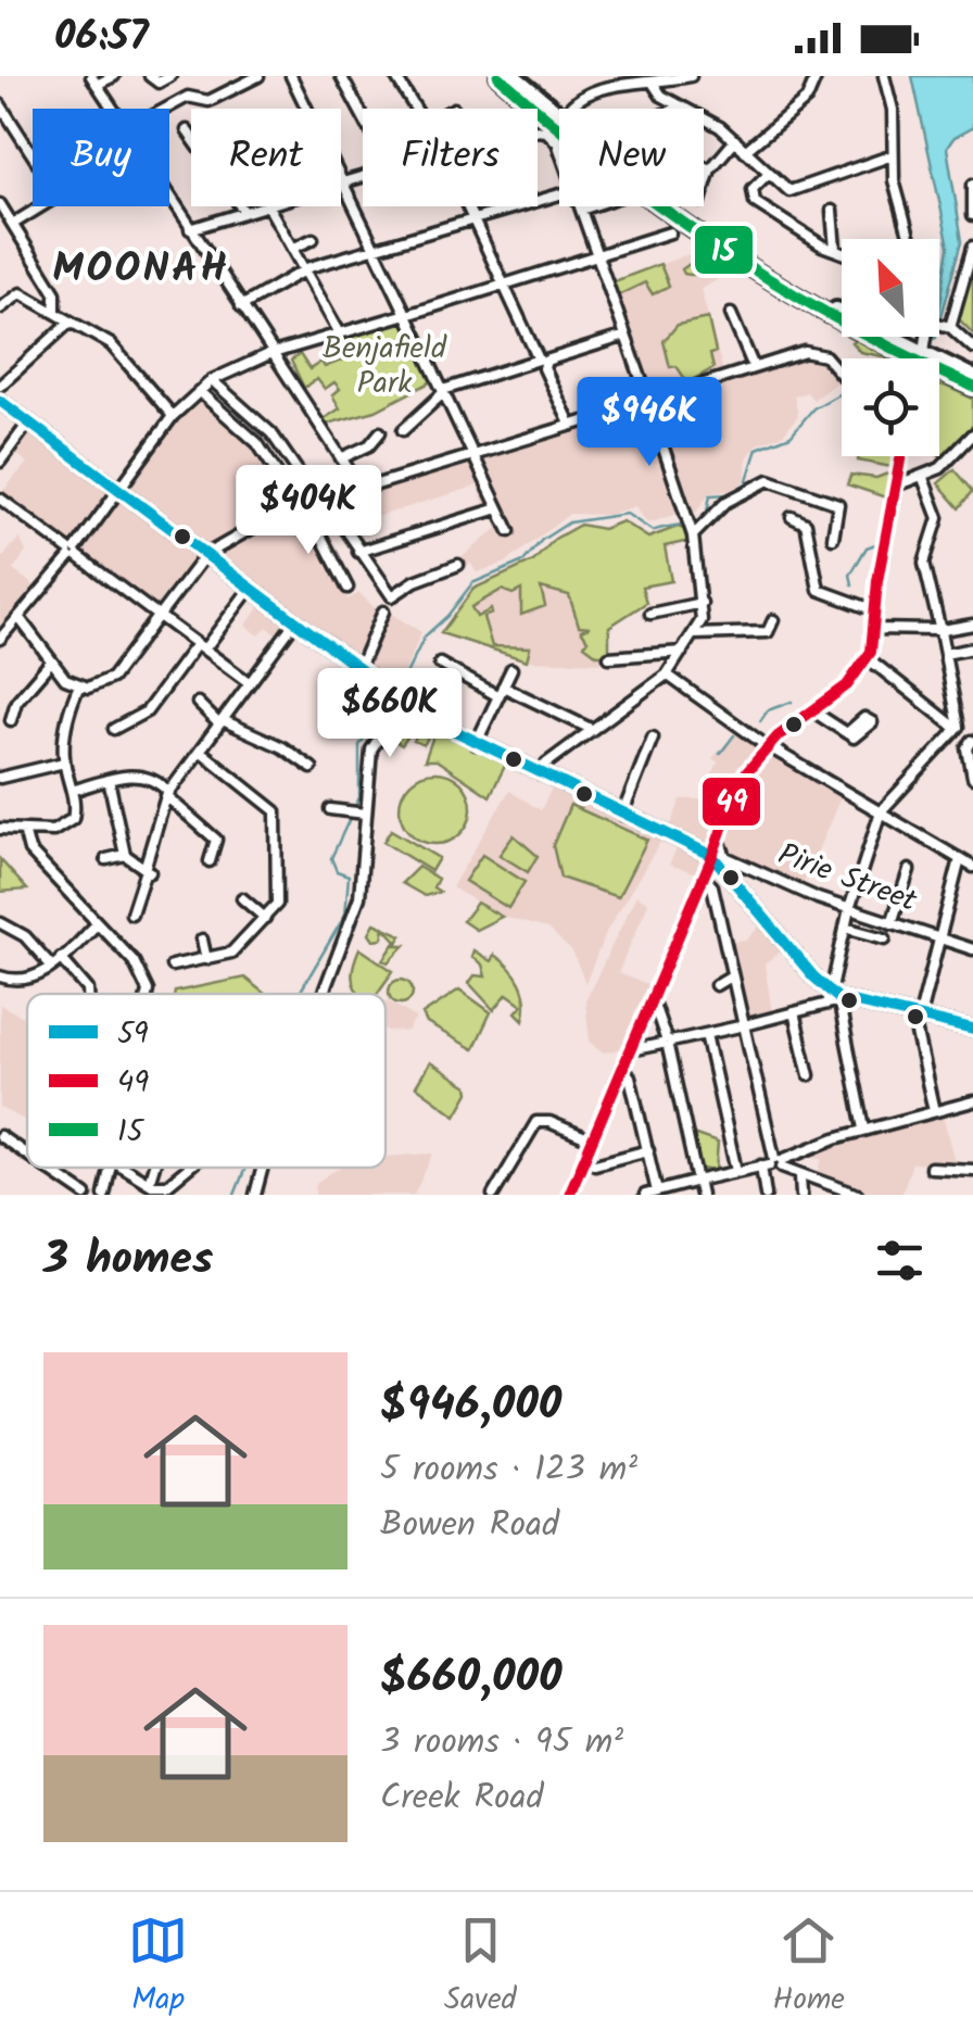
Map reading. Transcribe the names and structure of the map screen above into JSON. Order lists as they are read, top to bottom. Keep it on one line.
{"streets":{"street":["Pirie Street"]},"districts":["MOONAH"],"parks":["Benjafield Park"],"lines":["transit line 15","transit line 59","transit line 49"],"legend":["59","49","15"],"north":"top left","page":{"status":"06:57","chip":["Buy","Rent","Filters","New"],"price":["$946K","$404K","$660K"],"heading":"3 homes","list":[{"name":"$946,000","note":"5 rooms · 123 m² · Bowen Road"},{"name":"$660,000","note":"3 rooms · 95 m² · Creek Road"}],"tabs":["Map","Saved","Home"]}}
